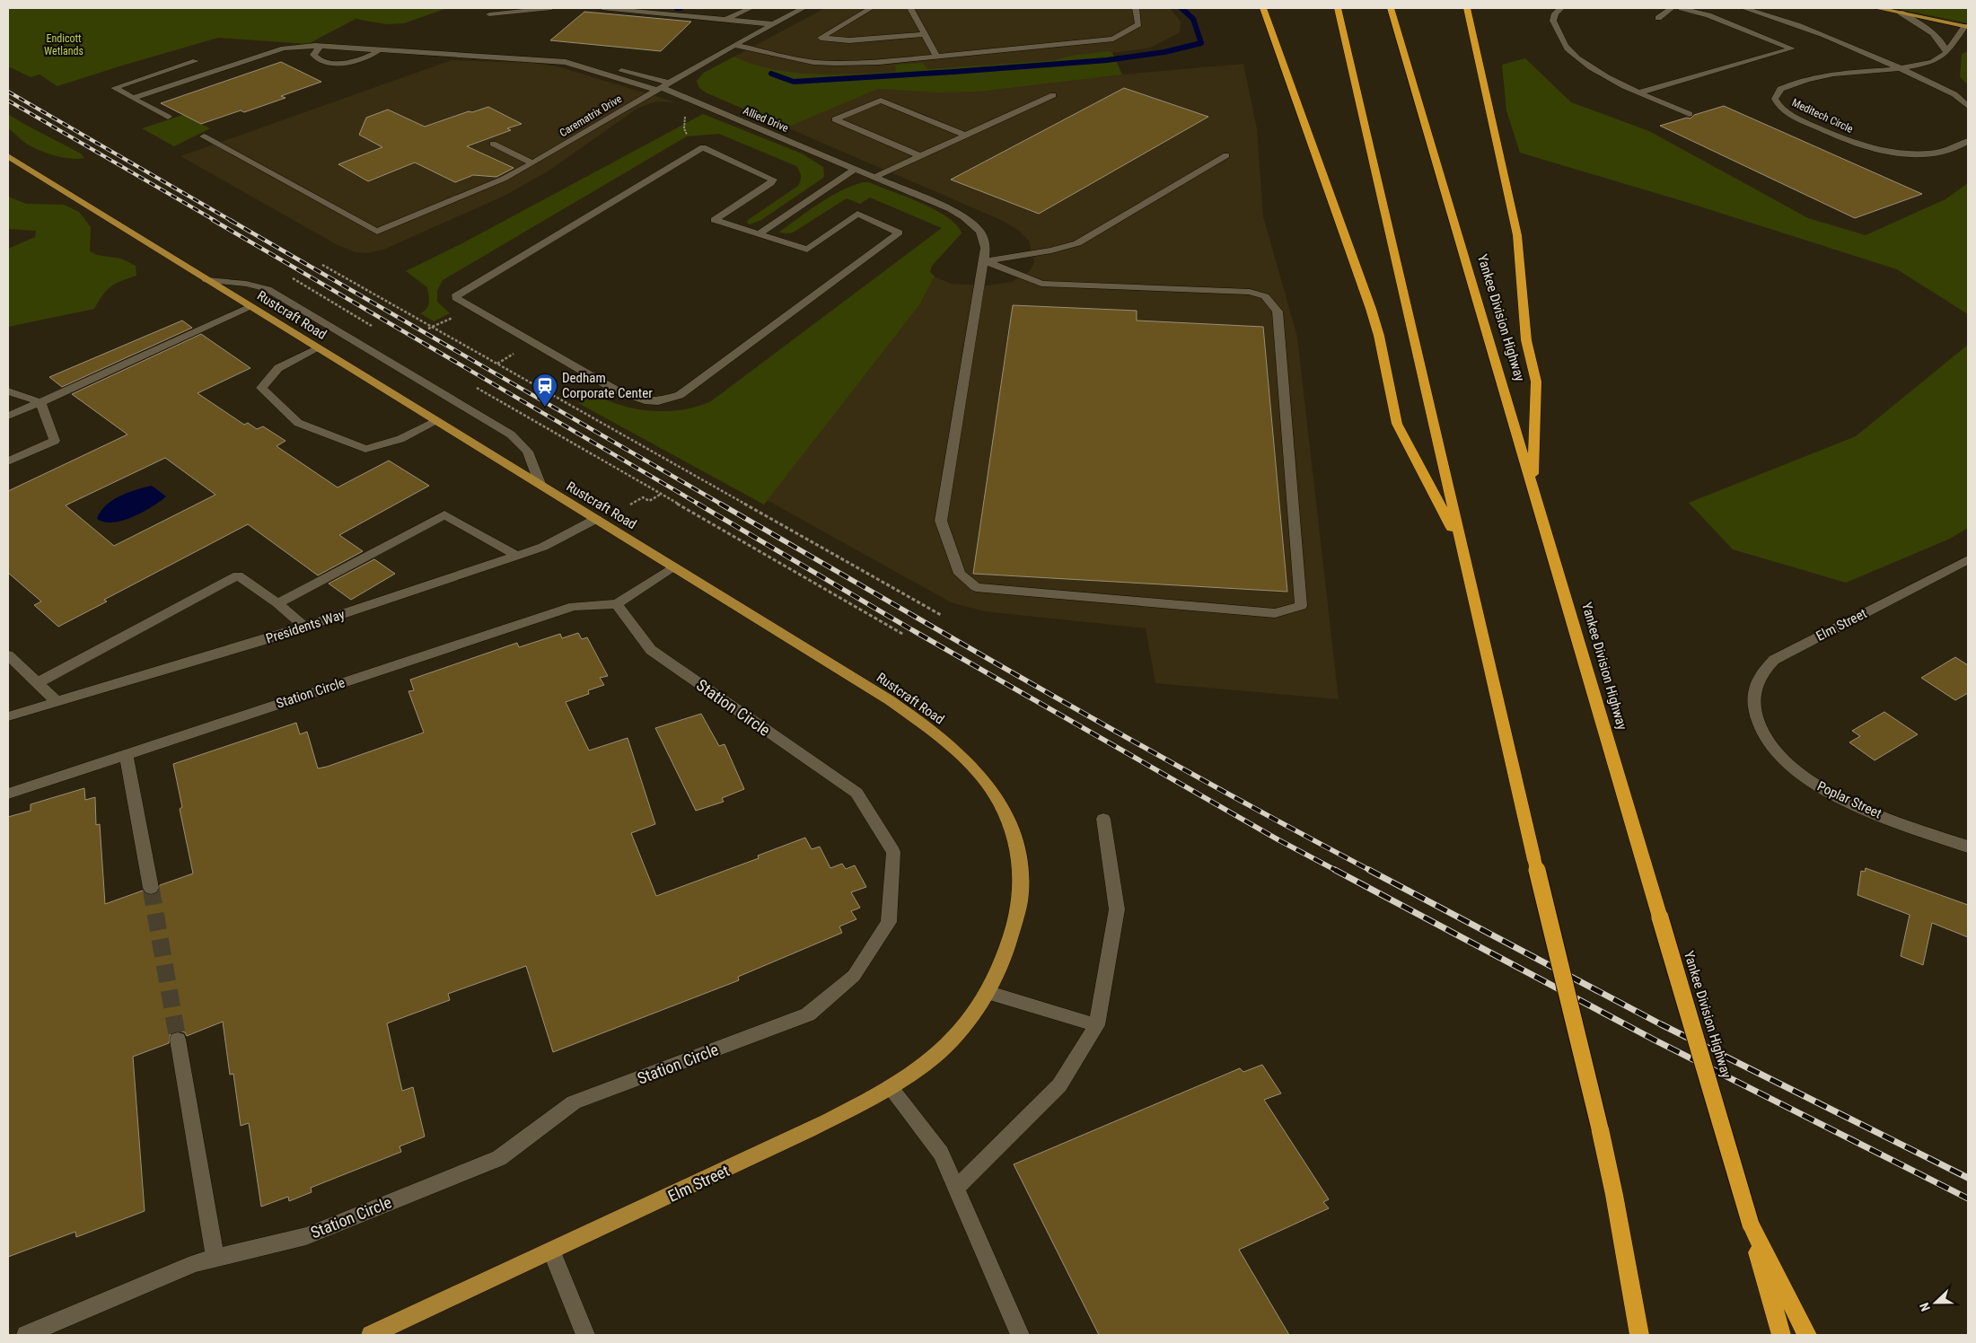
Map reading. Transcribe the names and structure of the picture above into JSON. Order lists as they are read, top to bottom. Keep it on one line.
{"streets":{"highway":["Yankee Division Highway"],"main road":["Rustcraft Road","Elm Street"],"street":["Carematrix Drive","Meditech Circle","Allied Drive","Presidents Way","Station Circle","Poplar Street"]},"crossings":[["Carematrix Drive","Allied Drive"],["Rustcraft Road","Elm Street"],["Rustcraft Road","Presidents Way"],["Elm Street","Poplar Street"]],"parks":["Endicott Wetlands"],"places":{"station":["Dedham Corporate Center"]},"north":"left"}
